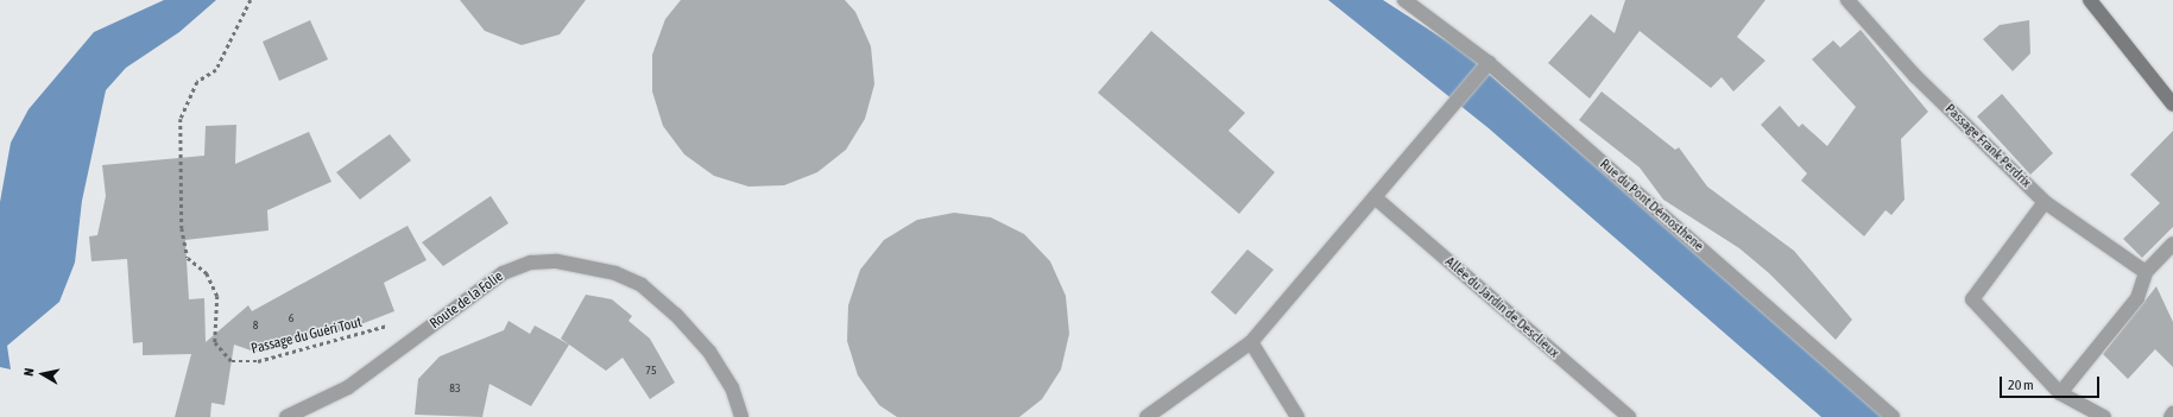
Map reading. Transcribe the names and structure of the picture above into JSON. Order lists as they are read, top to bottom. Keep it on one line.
{"streets":{"street":["Passage Frank Perdrix","Rue du Pont Démosthene","Route de la Folie","Allée du Jardin de Desclieux"],"path":["Passage du Guéri Tout"]},"house_numbers":["6","8","75","83"],"scale_bar":"20 m","north":"left"}
